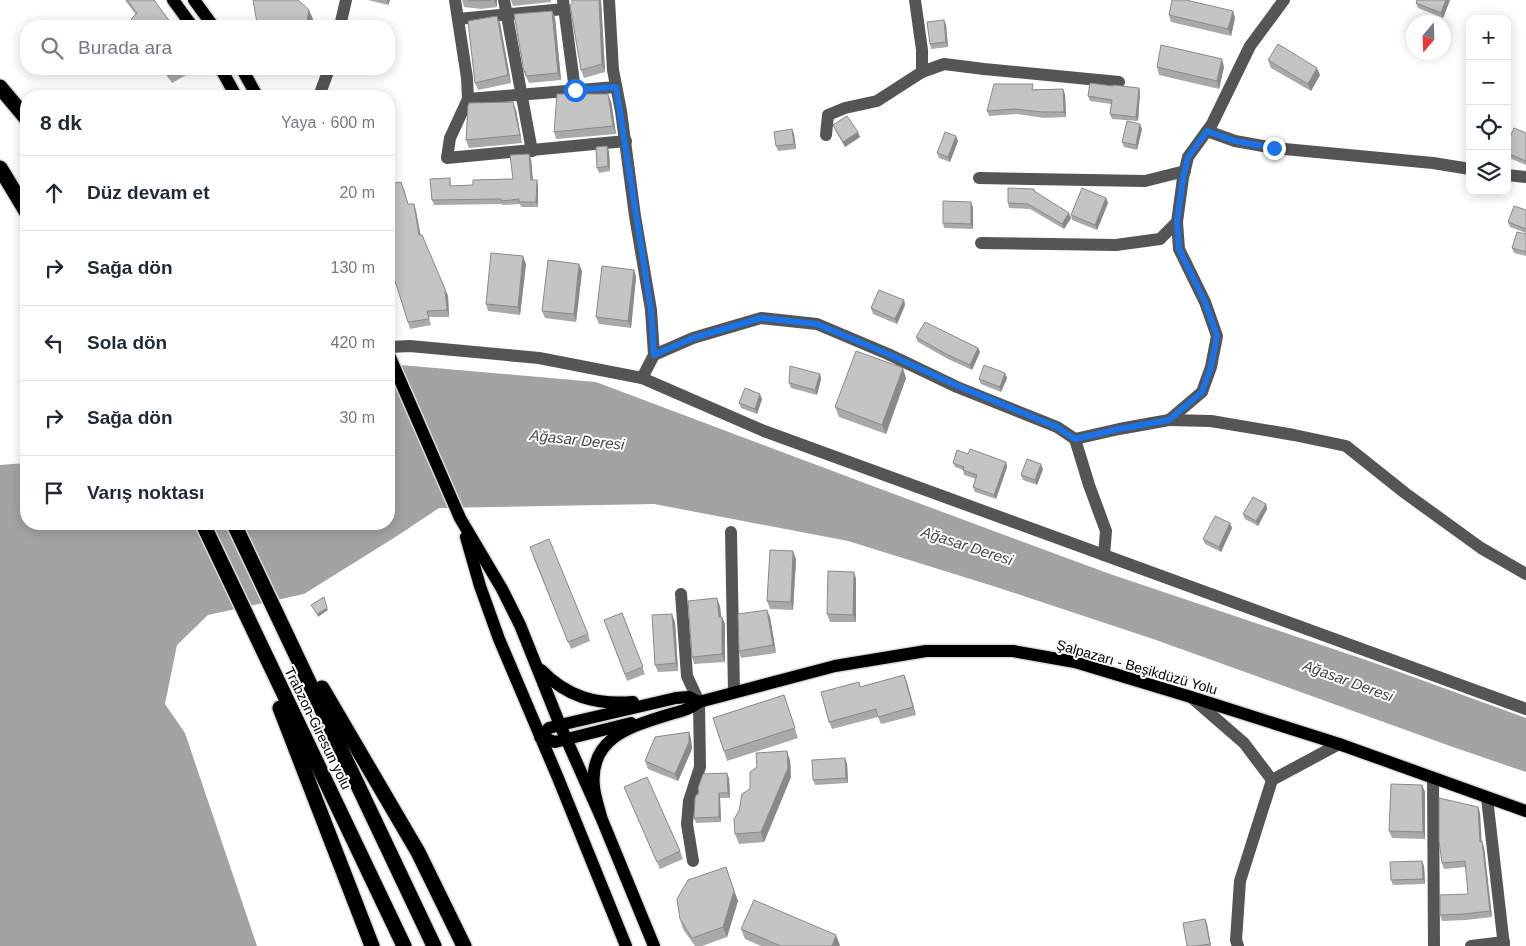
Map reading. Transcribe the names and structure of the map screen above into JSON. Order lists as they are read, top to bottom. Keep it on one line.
{"streets":{"highway":["Trabzon-Giresun yolu"],"main road":["Şalpazarı - Beşikdüzü Yolu"]},"water":["Ağasar Deresi"],"north":"bottom","page":{"map_buttons":["+","−"],"search":"Burada ara","heading":["8 dk","Yaya · 600 m"],"list":[["Düz devam et","20 m"],["Sağa dön","130 m"],["Sola dön","420 m"],["Sağa dön","30 m"],"Varış noktası"]}}
